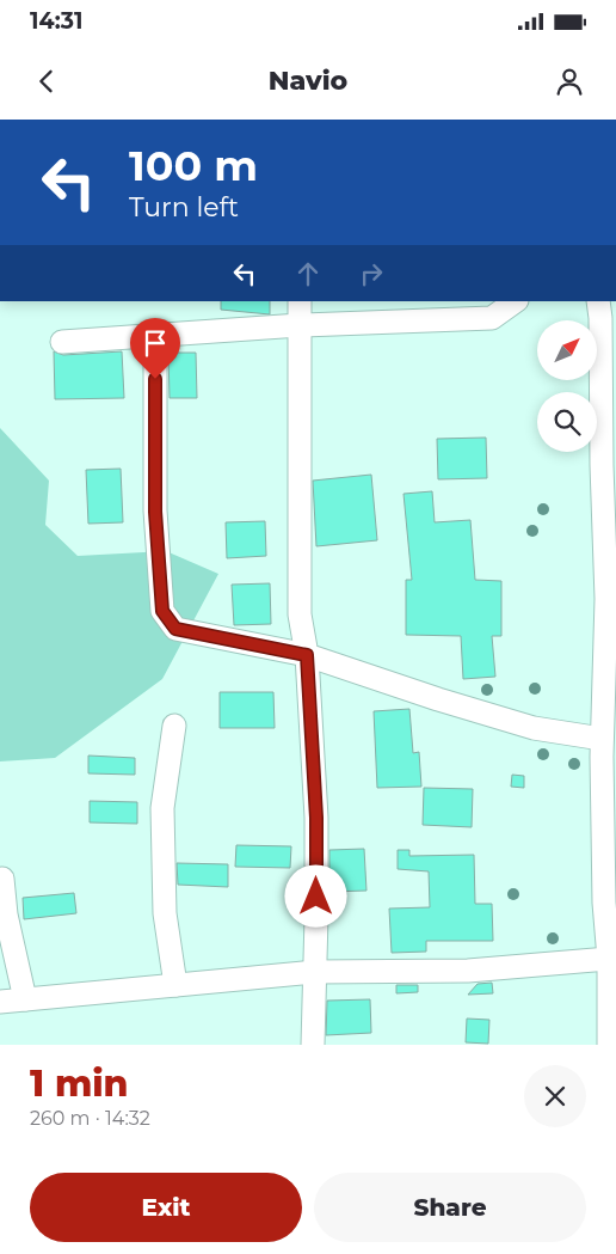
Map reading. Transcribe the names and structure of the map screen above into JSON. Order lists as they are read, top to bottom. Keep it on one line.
{"north":"top right","page":{"status":"14:31","header":"Navio","turn":["100 m","Turn left"],"heading":["1 min","260 m · 14:32"],"buttons":["Exit","Share"]}}
